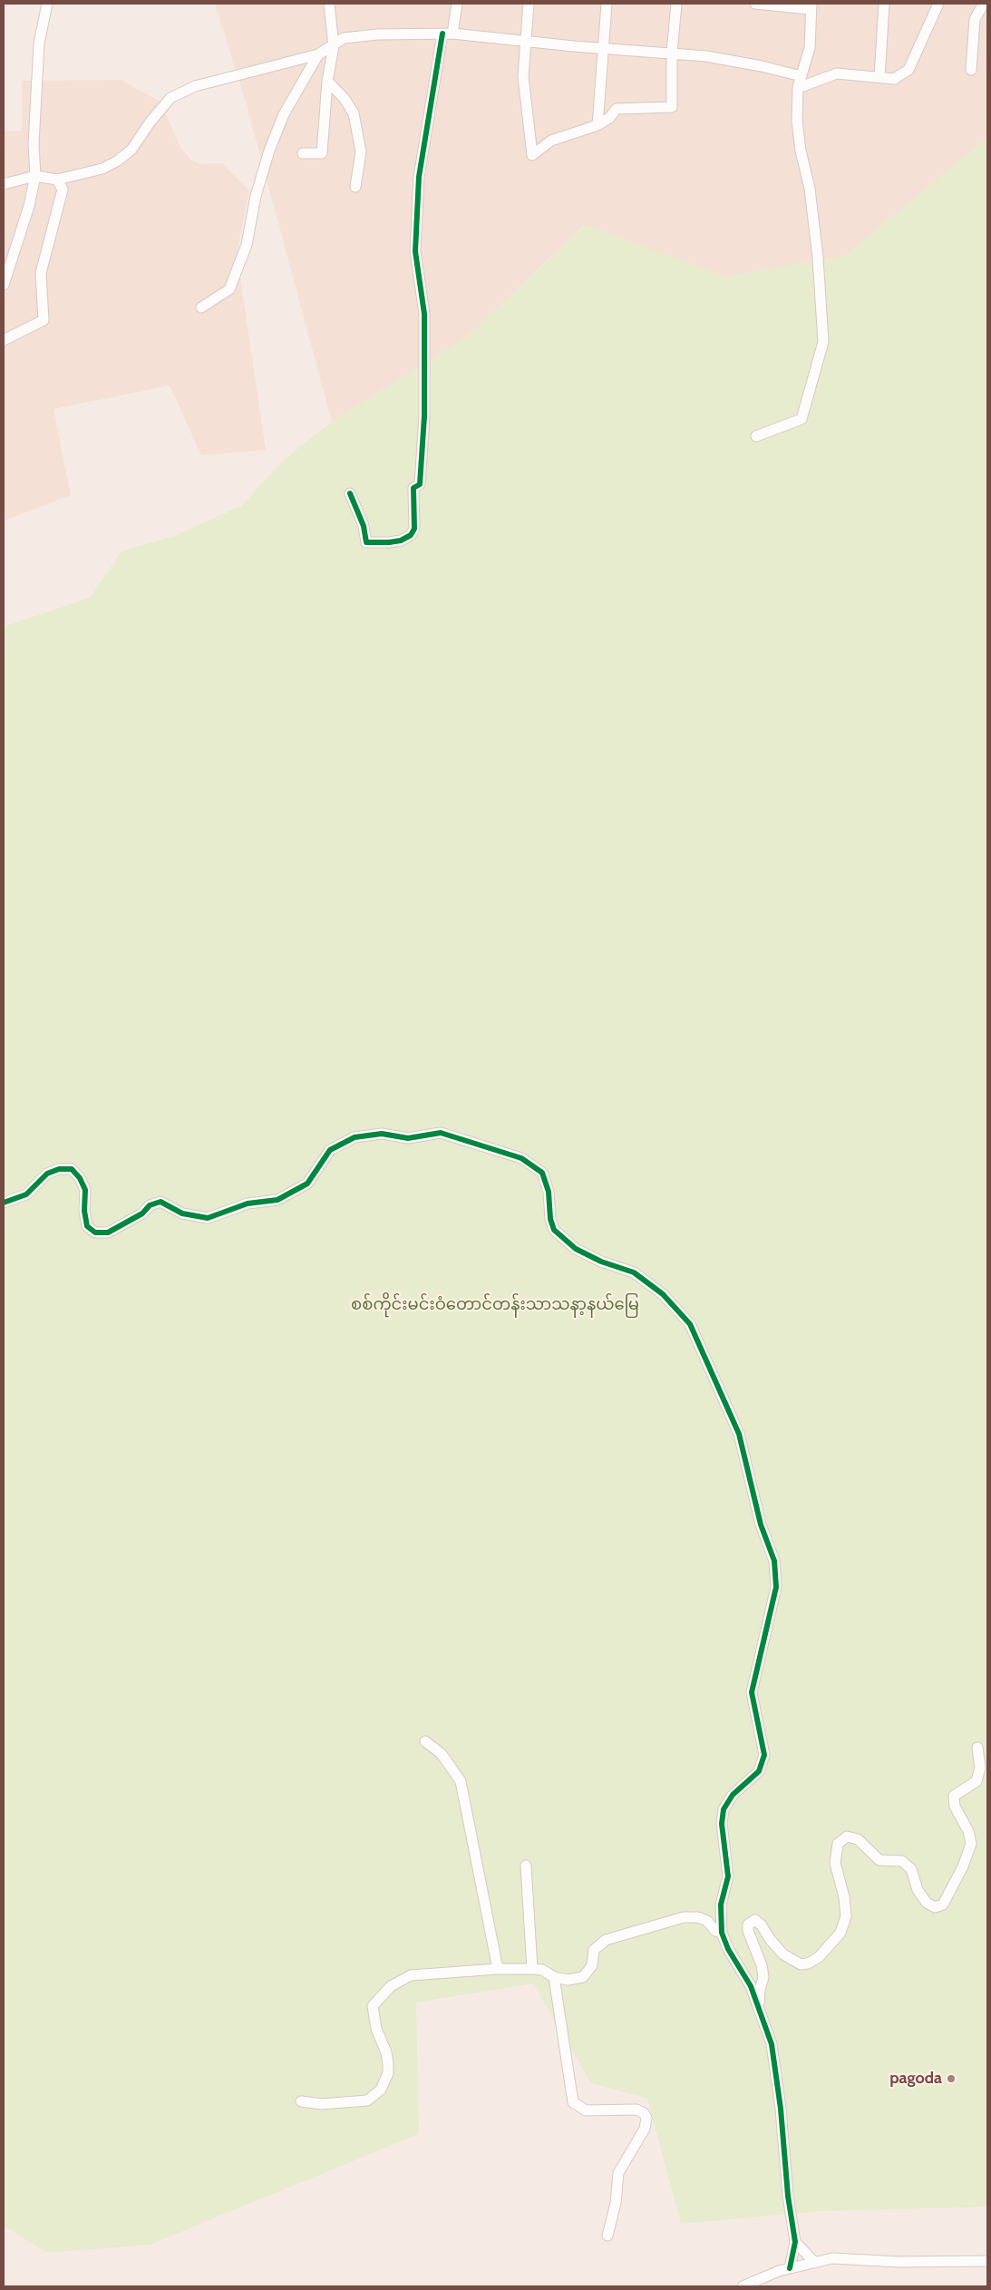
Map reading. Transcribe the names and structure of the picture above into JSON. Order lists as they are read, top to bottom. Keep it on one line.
{"parks":["စစ်ကိုင်းမင်းဝံတောင်တန်းသာသနာ့နယ်မြေ"],"places":["pagoda"]}
